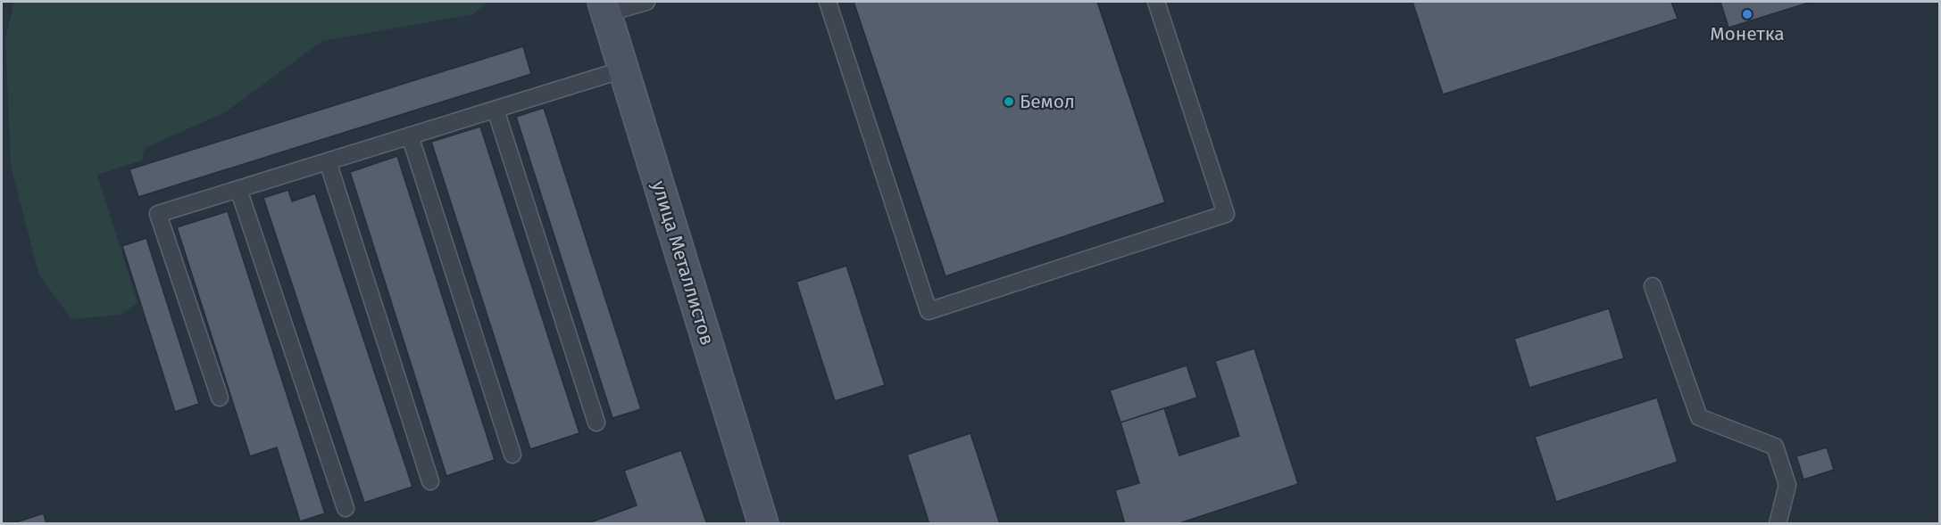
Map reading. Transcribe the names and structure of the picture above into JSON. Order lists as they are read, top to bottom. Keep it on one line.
{"streets":{"street":["улица Металлистов"]},"places":["Монетка","Бемол"]}
